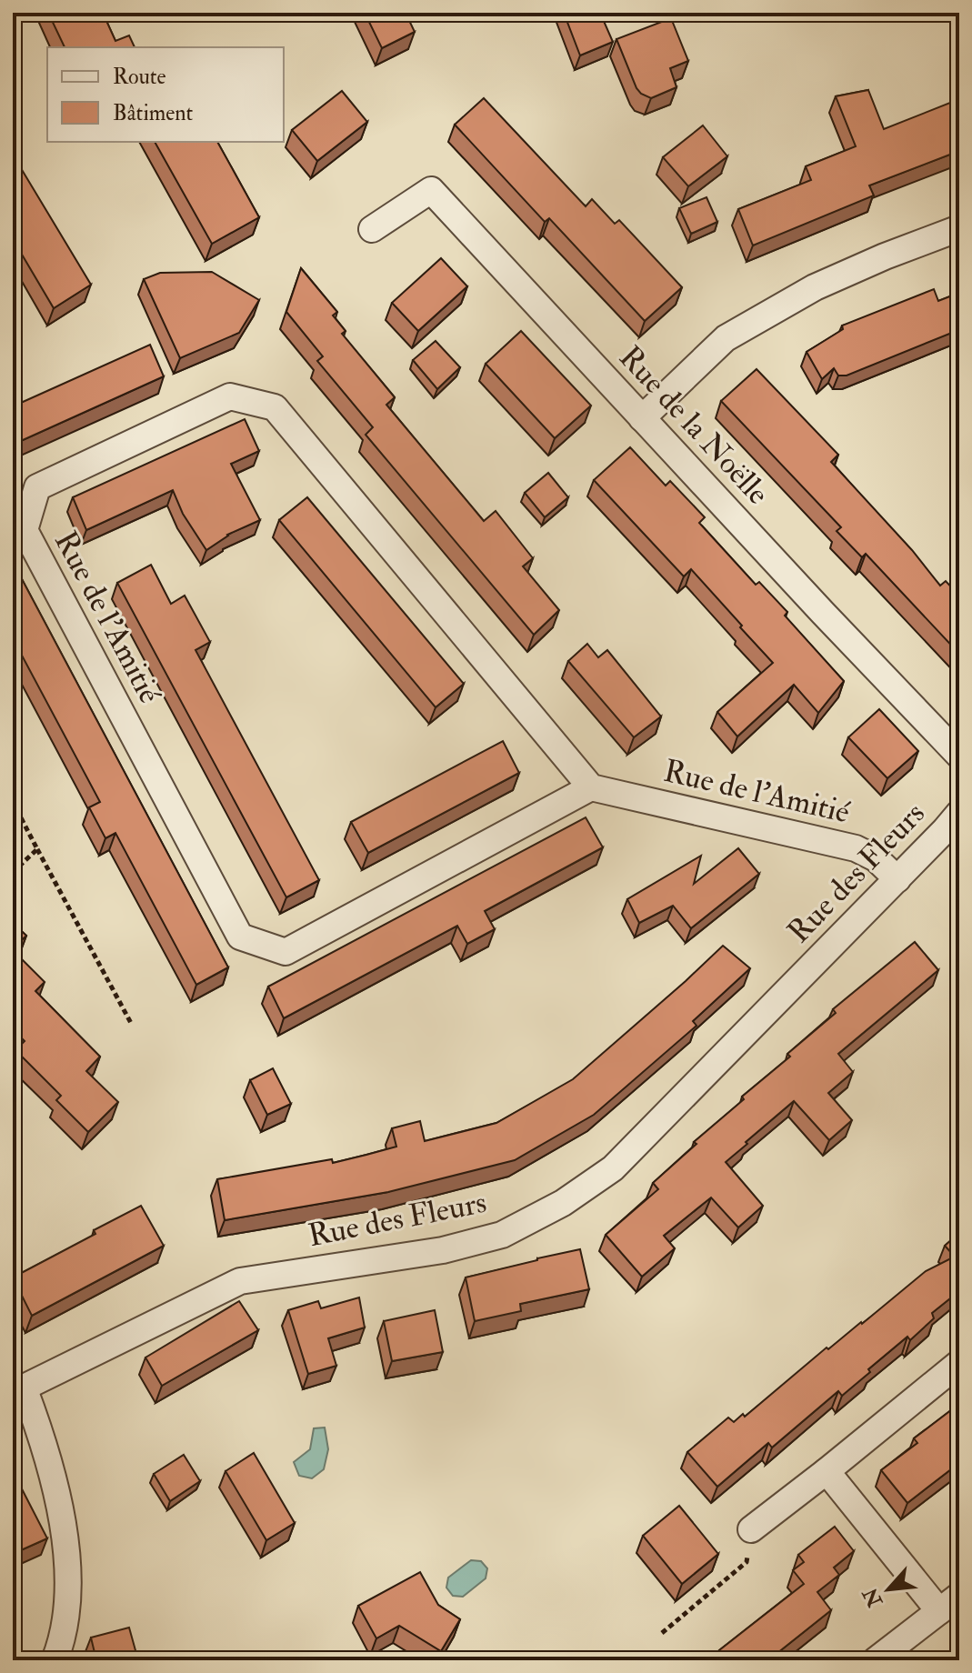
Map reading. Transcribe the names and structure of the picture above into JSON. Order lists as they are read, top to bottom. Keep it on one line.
{"streets":{"street":["Rue de la Noëlle","Rue de l'Amitié","Rue des Fleurs"]},"crossings":[["Rue de l'Amitié","Rue des Fleurs"]],"legend":["Route","Bâtiment"],"north":"bottom left"}
